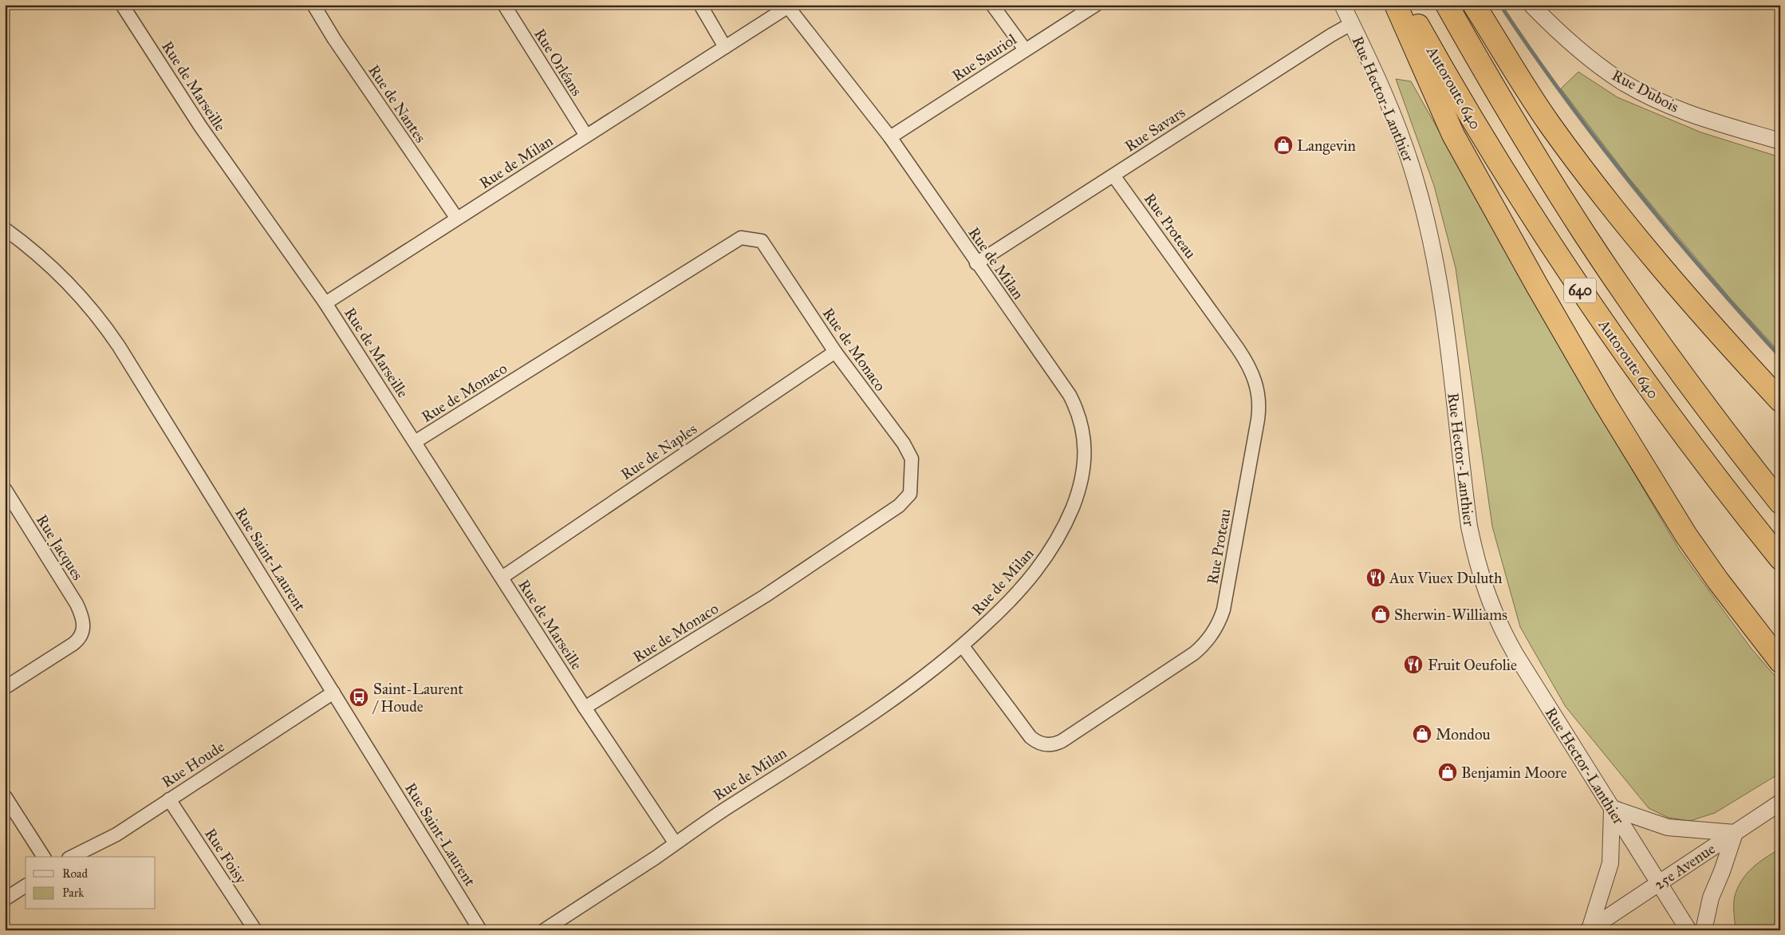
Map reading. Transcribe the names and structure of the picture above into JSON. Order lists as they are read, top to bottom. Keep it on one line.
{"streets":{"highway":["Autoroute 640","640"],"street":["Rue Sauriol","Rue Orléans","Rue de Marseille","Rue Dubois","Rue Hector-Lanthier","Rue de Nantes","Rue Savars","Rue de Milan","Rue Proteau","Rue de Monaco","Rue de Naples","Rue Jacques","Rue Saint-Laurent","Rue Houde","Rue Foisy","25e Avenue"]},"crossings":[["Rue Sauriol","Rue de Milan"],["Rue Orléans","Rue de Milan"],["Rue de Marseille","Rue de Milan"],["Rue de Marseille","Rue de Monaco"],["Rue de Marseille","Rue de Naples"],["Rue Hector-Lanthier","Rue Savars"],["Rue Hector-Lanthier","25e Avenue"],["Rue de Nantes","Rue de Milan"],["Rue Savars","Rue de Milan"],["Rue Savars","Rue Proteau"],["Rue de Milan","Rue Proteau"],["Rue de Monaco","Rue de Naples"],["Rue Saint-Laurent","Rue Houde"],["Rue Houde","Rue Foisy"]],"places":{"shop":["Langevin","Sherwin-Williams","Mondou","Benjamin Moore"],"restaurant":["Aux Viuex Duluth","Fruit Oeufolie"],"bus stop":["Saint-Laurent / Houde"]},"legend":["Road","Park"]}
